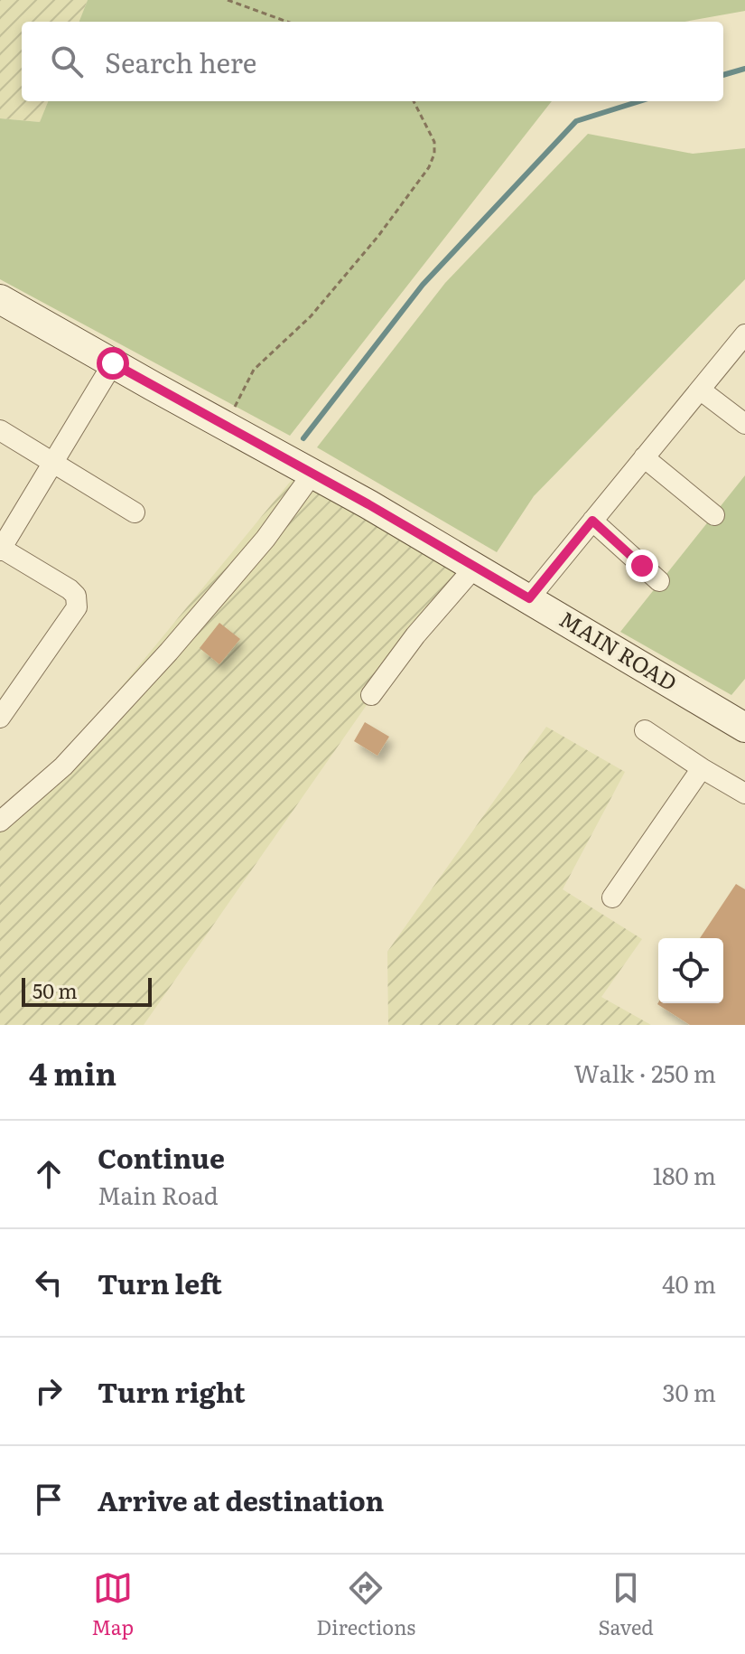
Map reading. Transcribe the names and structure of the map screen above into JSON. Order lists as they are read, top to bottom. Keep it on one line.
{"streets":{"street":["MAIN ROAD"]},"scale_bar":"50 m","page":{"search":"Search here","scale":"50 m","heading":["4 min","Walk · 250 m"],"list":[["Continue","Main Road","180 m"],["Turn left","40 m"],["Turn right","30 m"],"Arrive at destination"],"nav":["Map","Directions","Saved"]}}
